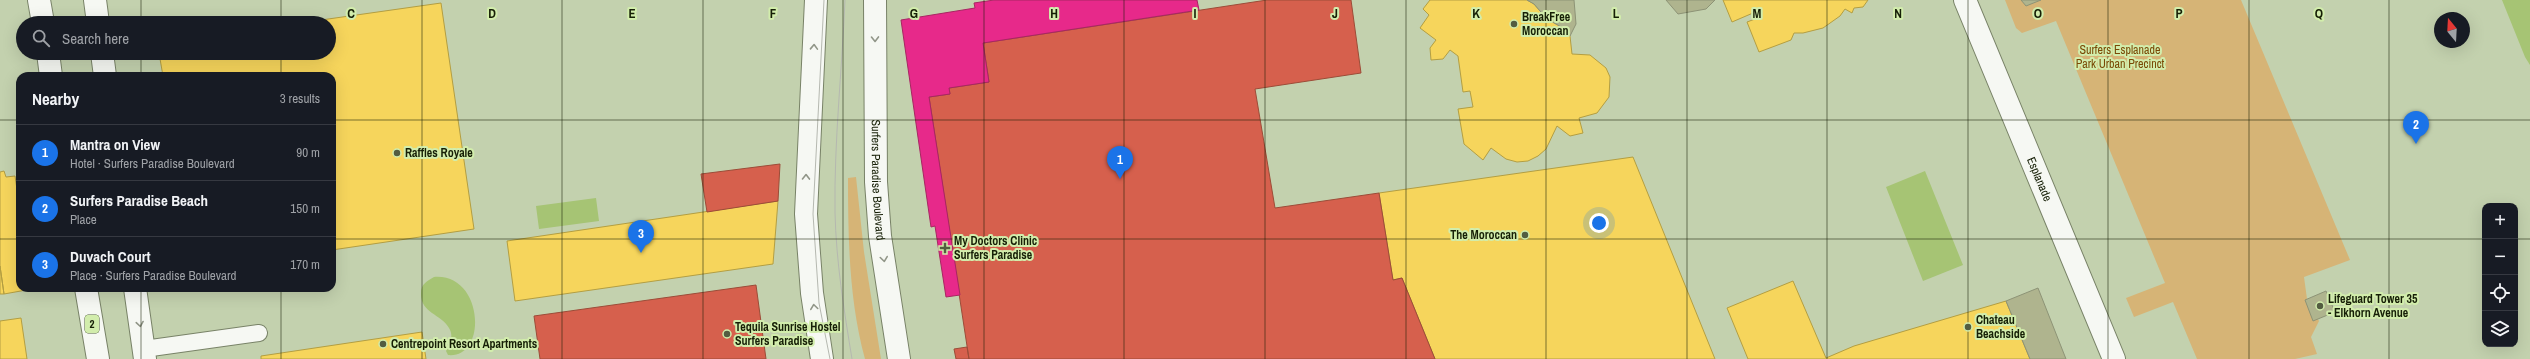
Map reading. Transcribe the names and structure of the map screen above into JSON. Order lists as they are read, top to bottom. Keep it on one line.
{"streets":{"main road":["Surfers Paradise Boulevard","Esplanade","2"]},"parks":["Surfers Esplanade Park Urban Precinct"],"places":{"other":["BreakFree Moroccan","Raffles Royale","The Moroccan","Lifeguard Tower 35 - Elkhorn Avenue","Chateau Beachside","Tequila Sunrise Hostel Surfers Paradise","Centrepoint Resort Apartments"],"health":["My Doctors Clinic Surfers Paradise"]},"north":"top","page":{"search":"Search here","heading":["Nearby","3 results"],"pins":["2","1","3"],"list":[{"mark":"1","name":"Mantra on View","note":"Hotel · Surfers Paradise Boulevard","value":"90 m"},{"mark":"2","name":"Surfers Paradise Beach","note":"Place","value":"150 m"},{"mark":"3","name":"Duvach Court","note":"Place · Surfers Paradise Boulevard","value":"170 m"}],"map_buttons":["+","−"]},"grid":{"columns":["C","D","E","F","G","H","I","J","K","L","M","N","O","P","Q"]}}
